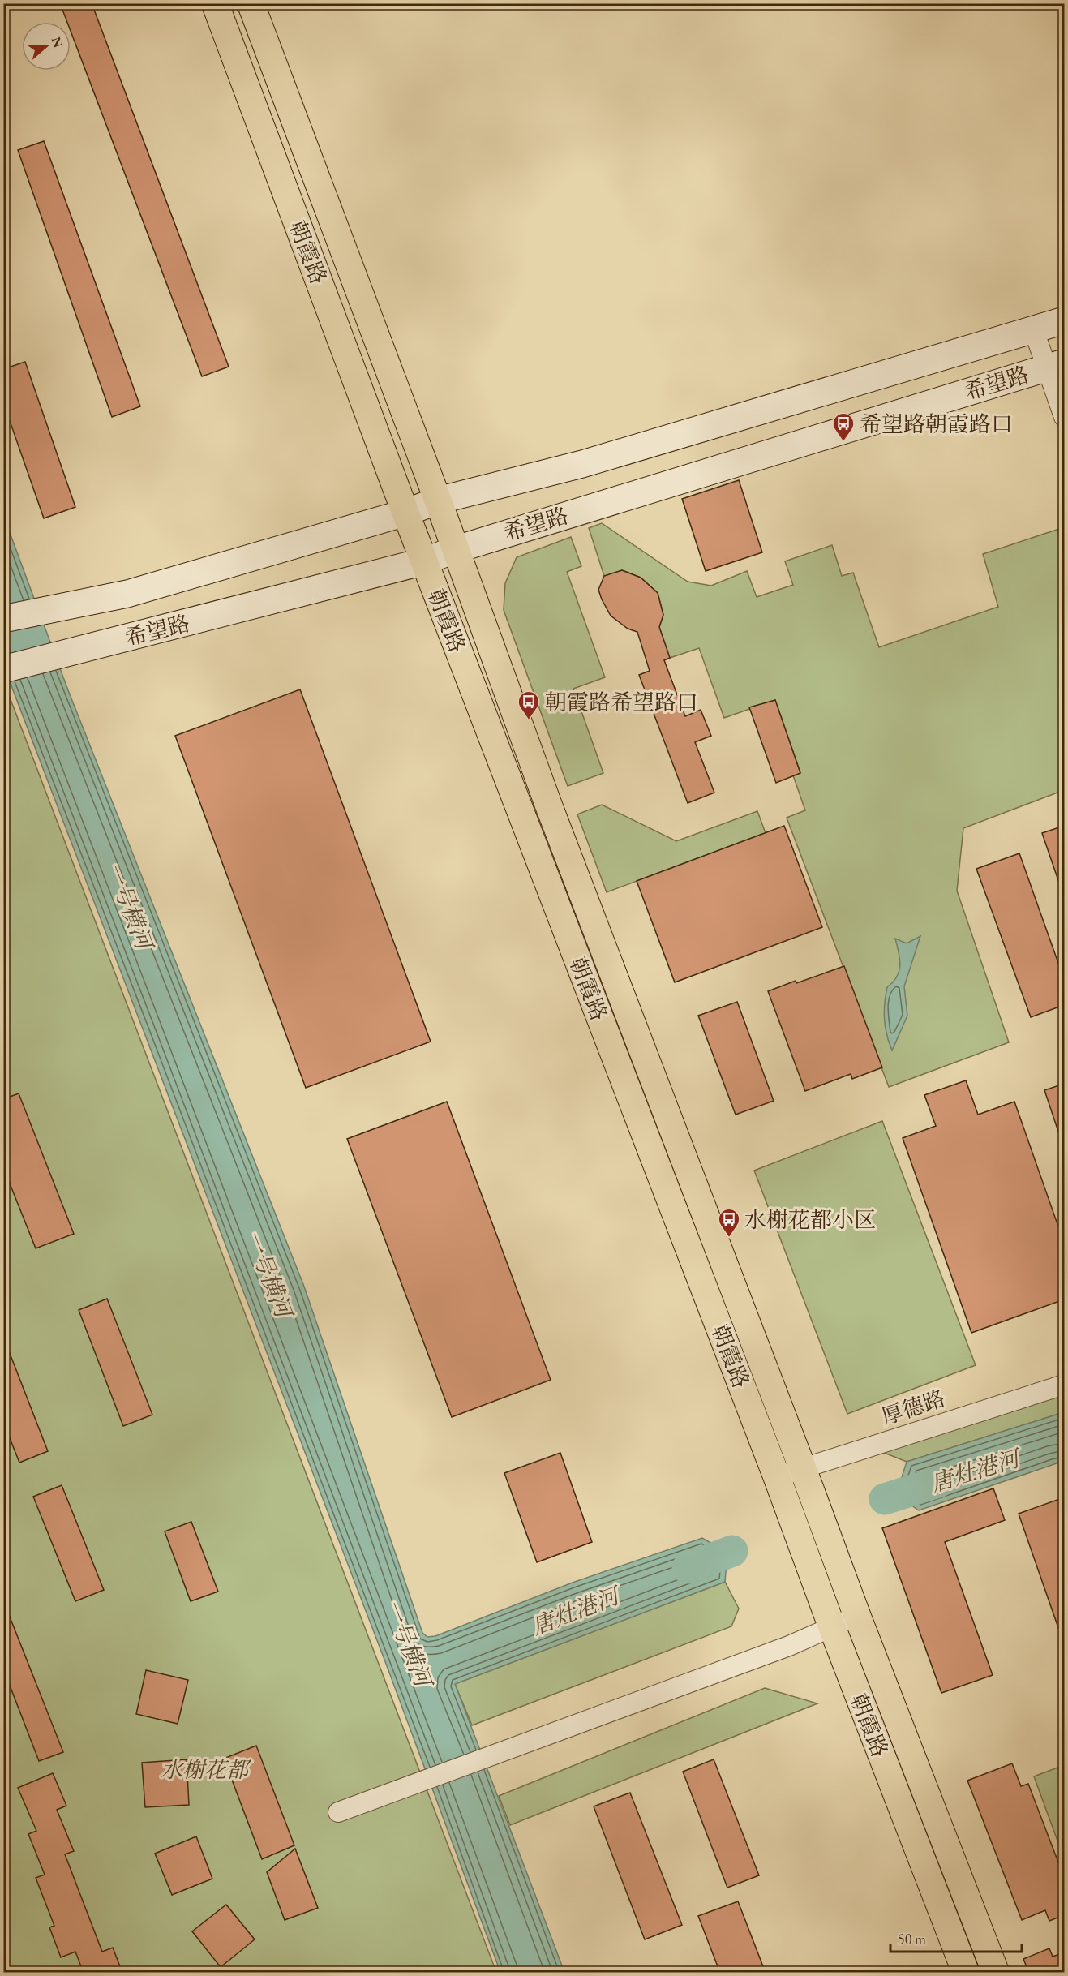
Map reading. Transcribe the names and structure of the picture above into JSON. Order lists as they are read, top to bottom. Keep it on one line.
{"streets":{"main road":["朝霞路","希望路"],"street":["厚德路"]},"crossings":[["朝霞路","希望路"],["朝霞路","厚德路"]],"water":["一号横河","唐灶港河"],"parks":["水榭花都"],"places":{"bus stop":["希望路朝霞路口","朝霞路希望路口","水榭花都小区"]},"scale_bar":"50 m","north":"right"}
